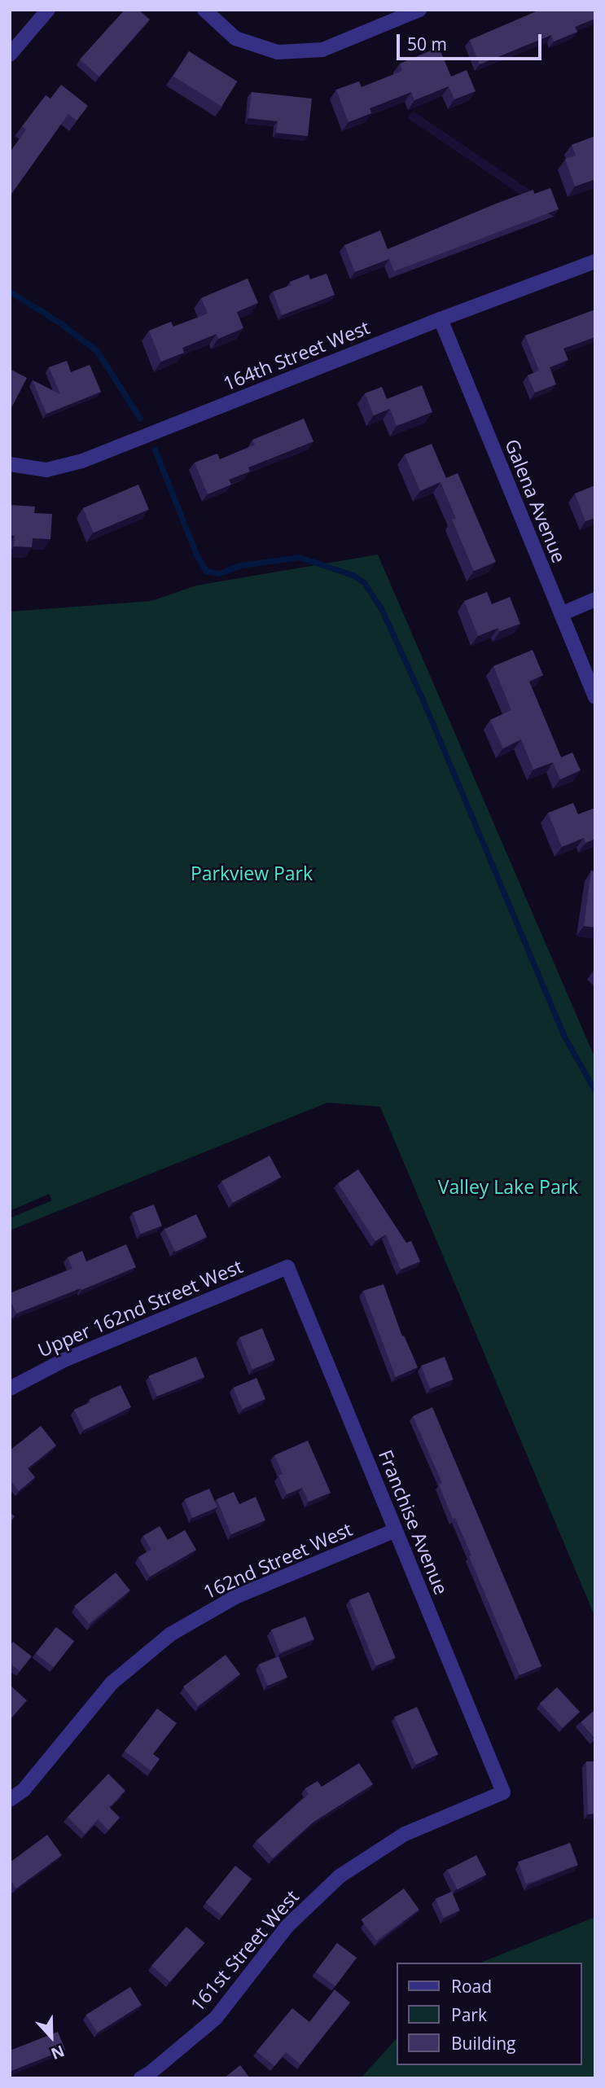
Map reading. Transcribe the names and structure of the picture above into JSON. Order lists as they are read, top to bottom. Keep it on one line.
{"streets":{"street":["164th Street West","Galena Avenue","Upper 162nd Street West","Franchise Avenue","162nd Street West","161st Street West"]},"crossings":[["164th Street West","Galena Avenue"],["Upper 162nd Street West","Franchise Avenue"],["Franchise Avenue","162nd Street West"],["Franchise Avenue","161st Street West"]],"parks":["Parkview Park","Valley Lake Park"],"legend":["Road","Park","Building"],"scale_bar":"50 m","north":"bottom"}
